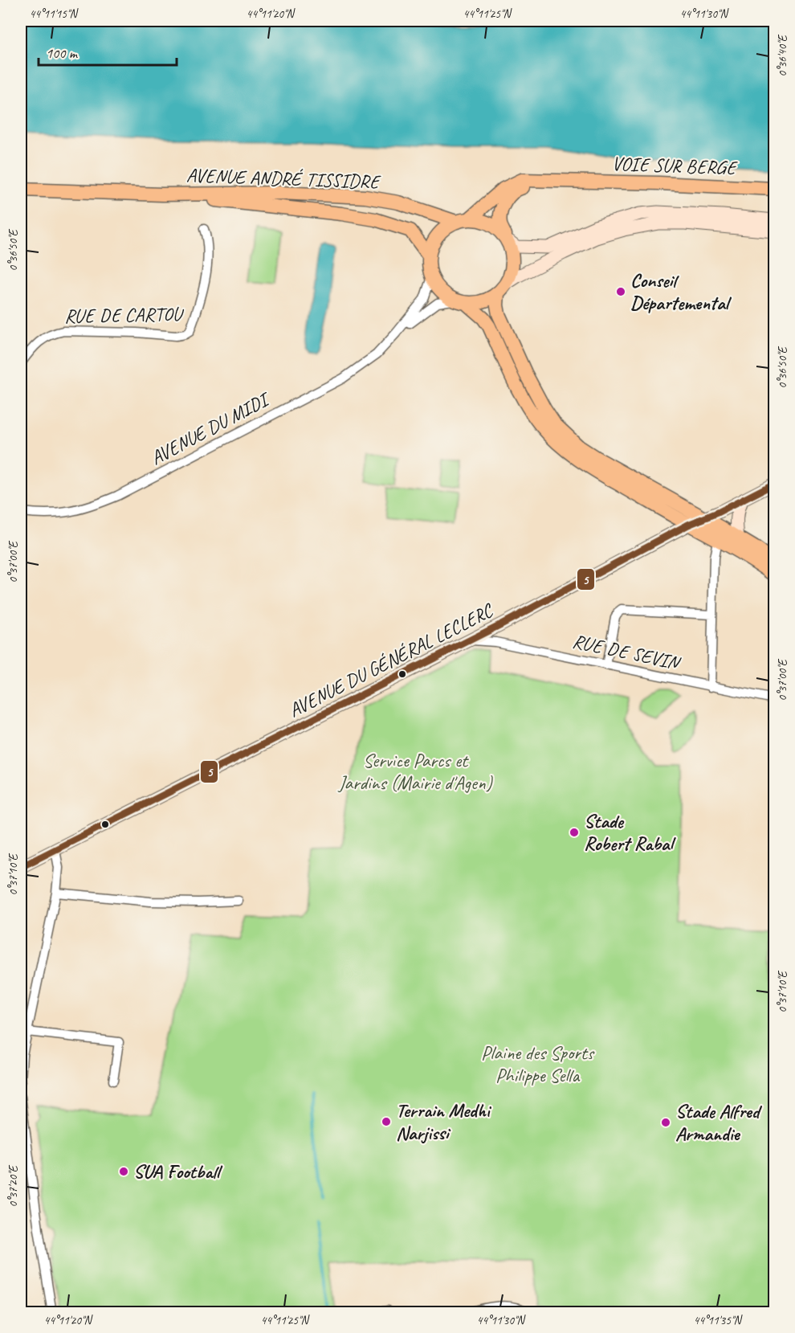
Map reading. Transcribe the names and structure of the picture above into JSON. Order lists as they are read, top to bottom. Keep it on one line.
{"streets":{"main road":["VOIE SUR BERGE","AVENUE ANDRÉ TISSIDRE"],"street":["RUE DE CARTOU","AVENUE DU MIDI","RUE DE SEVIN","AVENUE DU GÉNÉRAL LECLERC"]},"crossings":[["AVENUE ANDRÉ TISSIDRE","AVENUE DU MIDI"],["RUE DE SEVIN","AVENUE DU GÉNÉRAL LECLERC"]],"parks":["Service Parcs et Jardins (Mairie d'Agen)","Plaine des Sports Philippe Sella"],"places":["Conseil Départemental","Stade Robert Rabal","Terrain Medhi Narjissi","Stade Alfred Armandie","SUA Football"],"lines":["transit line 5"],"scale_bar":"100 m","coordinates":["44°11'15\"N","44°11'20\"N","44°11'25\"N","44°11'30\"N","0°36'40\"E","0°36'50\"E","0°37'00\"E","0°37'10\"E","0°37'20\"E","44°11'35\"N"]}
